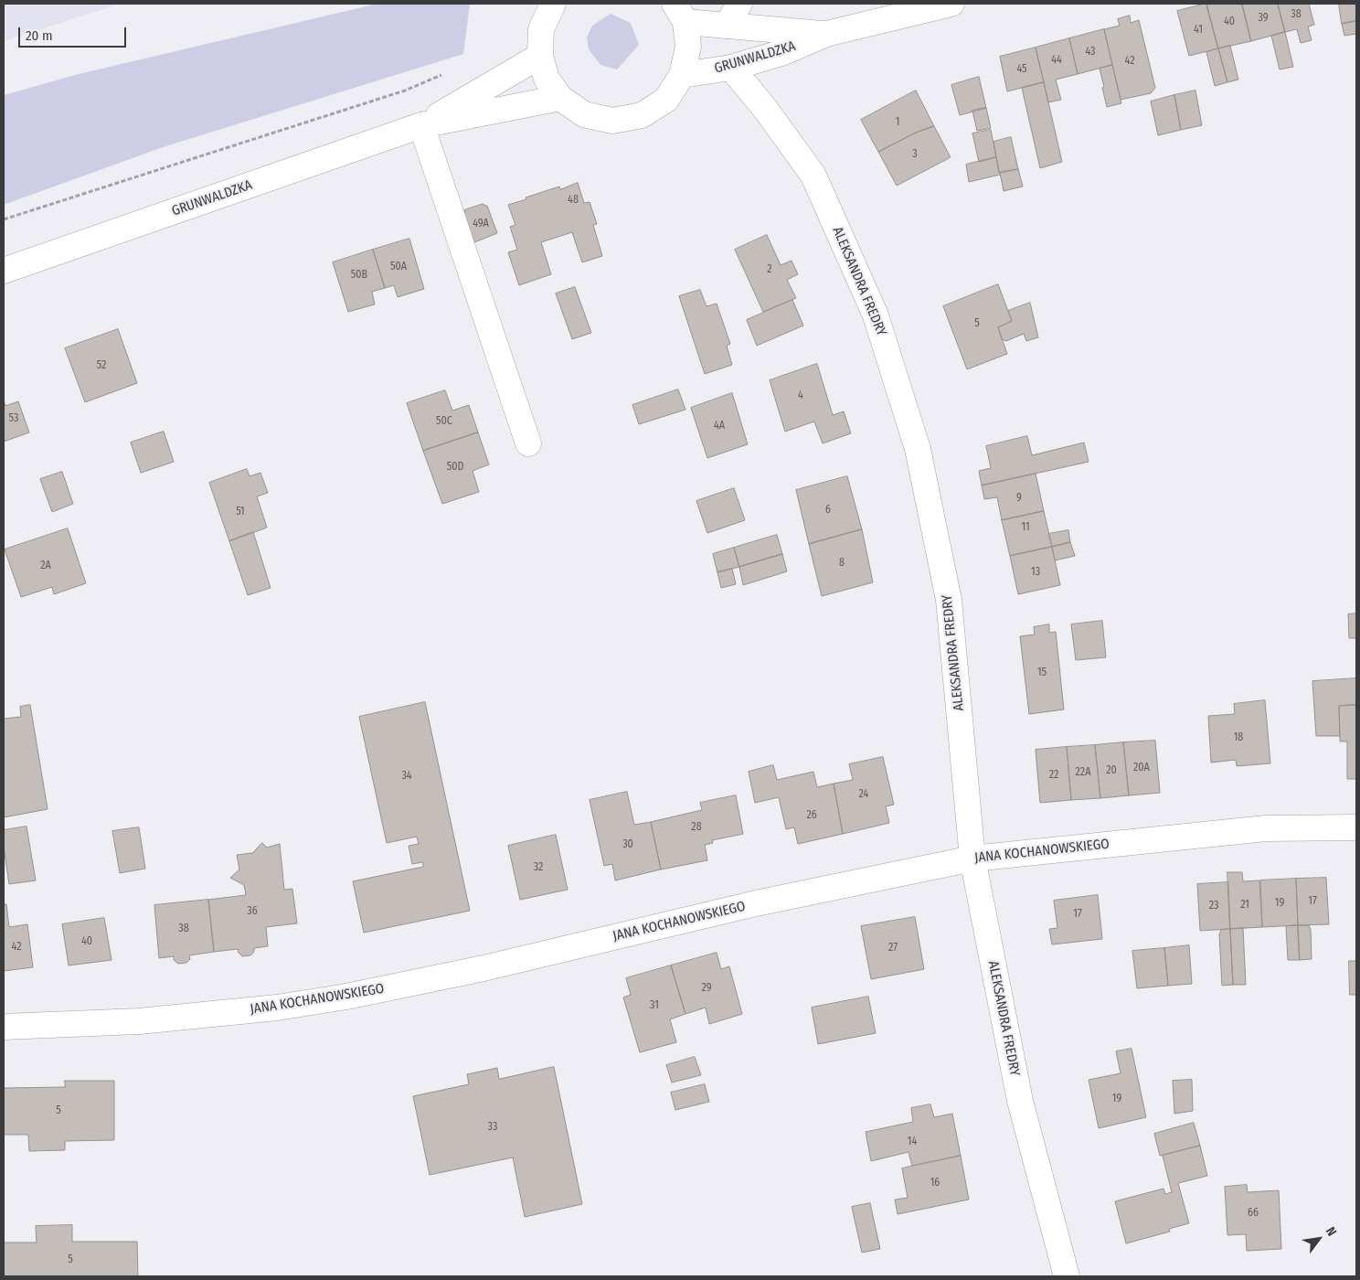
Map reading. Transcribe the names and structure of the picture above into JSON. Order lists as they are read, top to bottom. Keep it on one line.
{"streets":{"street":["GRUNWALDZKA","ALEKSANDRA FREDRY","JANA KOCHANOWSKIEGO"]},"crossings":[["GRUNWALDZKA","ALEKSANDRA FREDRY"],["ALEKSANDRA FREDRY","JANA KOCHANOWSKIEGO"]],"house_numbers":["38","39","40","41","43","44","42","45","1","3","48","49A","50A","2","50B","5","52","4","53","50C","4A","50D","9","6","51","11","8","2A","13","15","18","20A","20","22A","22","34","24","26","28","30","32","17","19","21","23","36","17","38","40","42","27","29","31","19","5","33","14","16","66","5"],"scale_bar":"20 m","north":"top right"}
